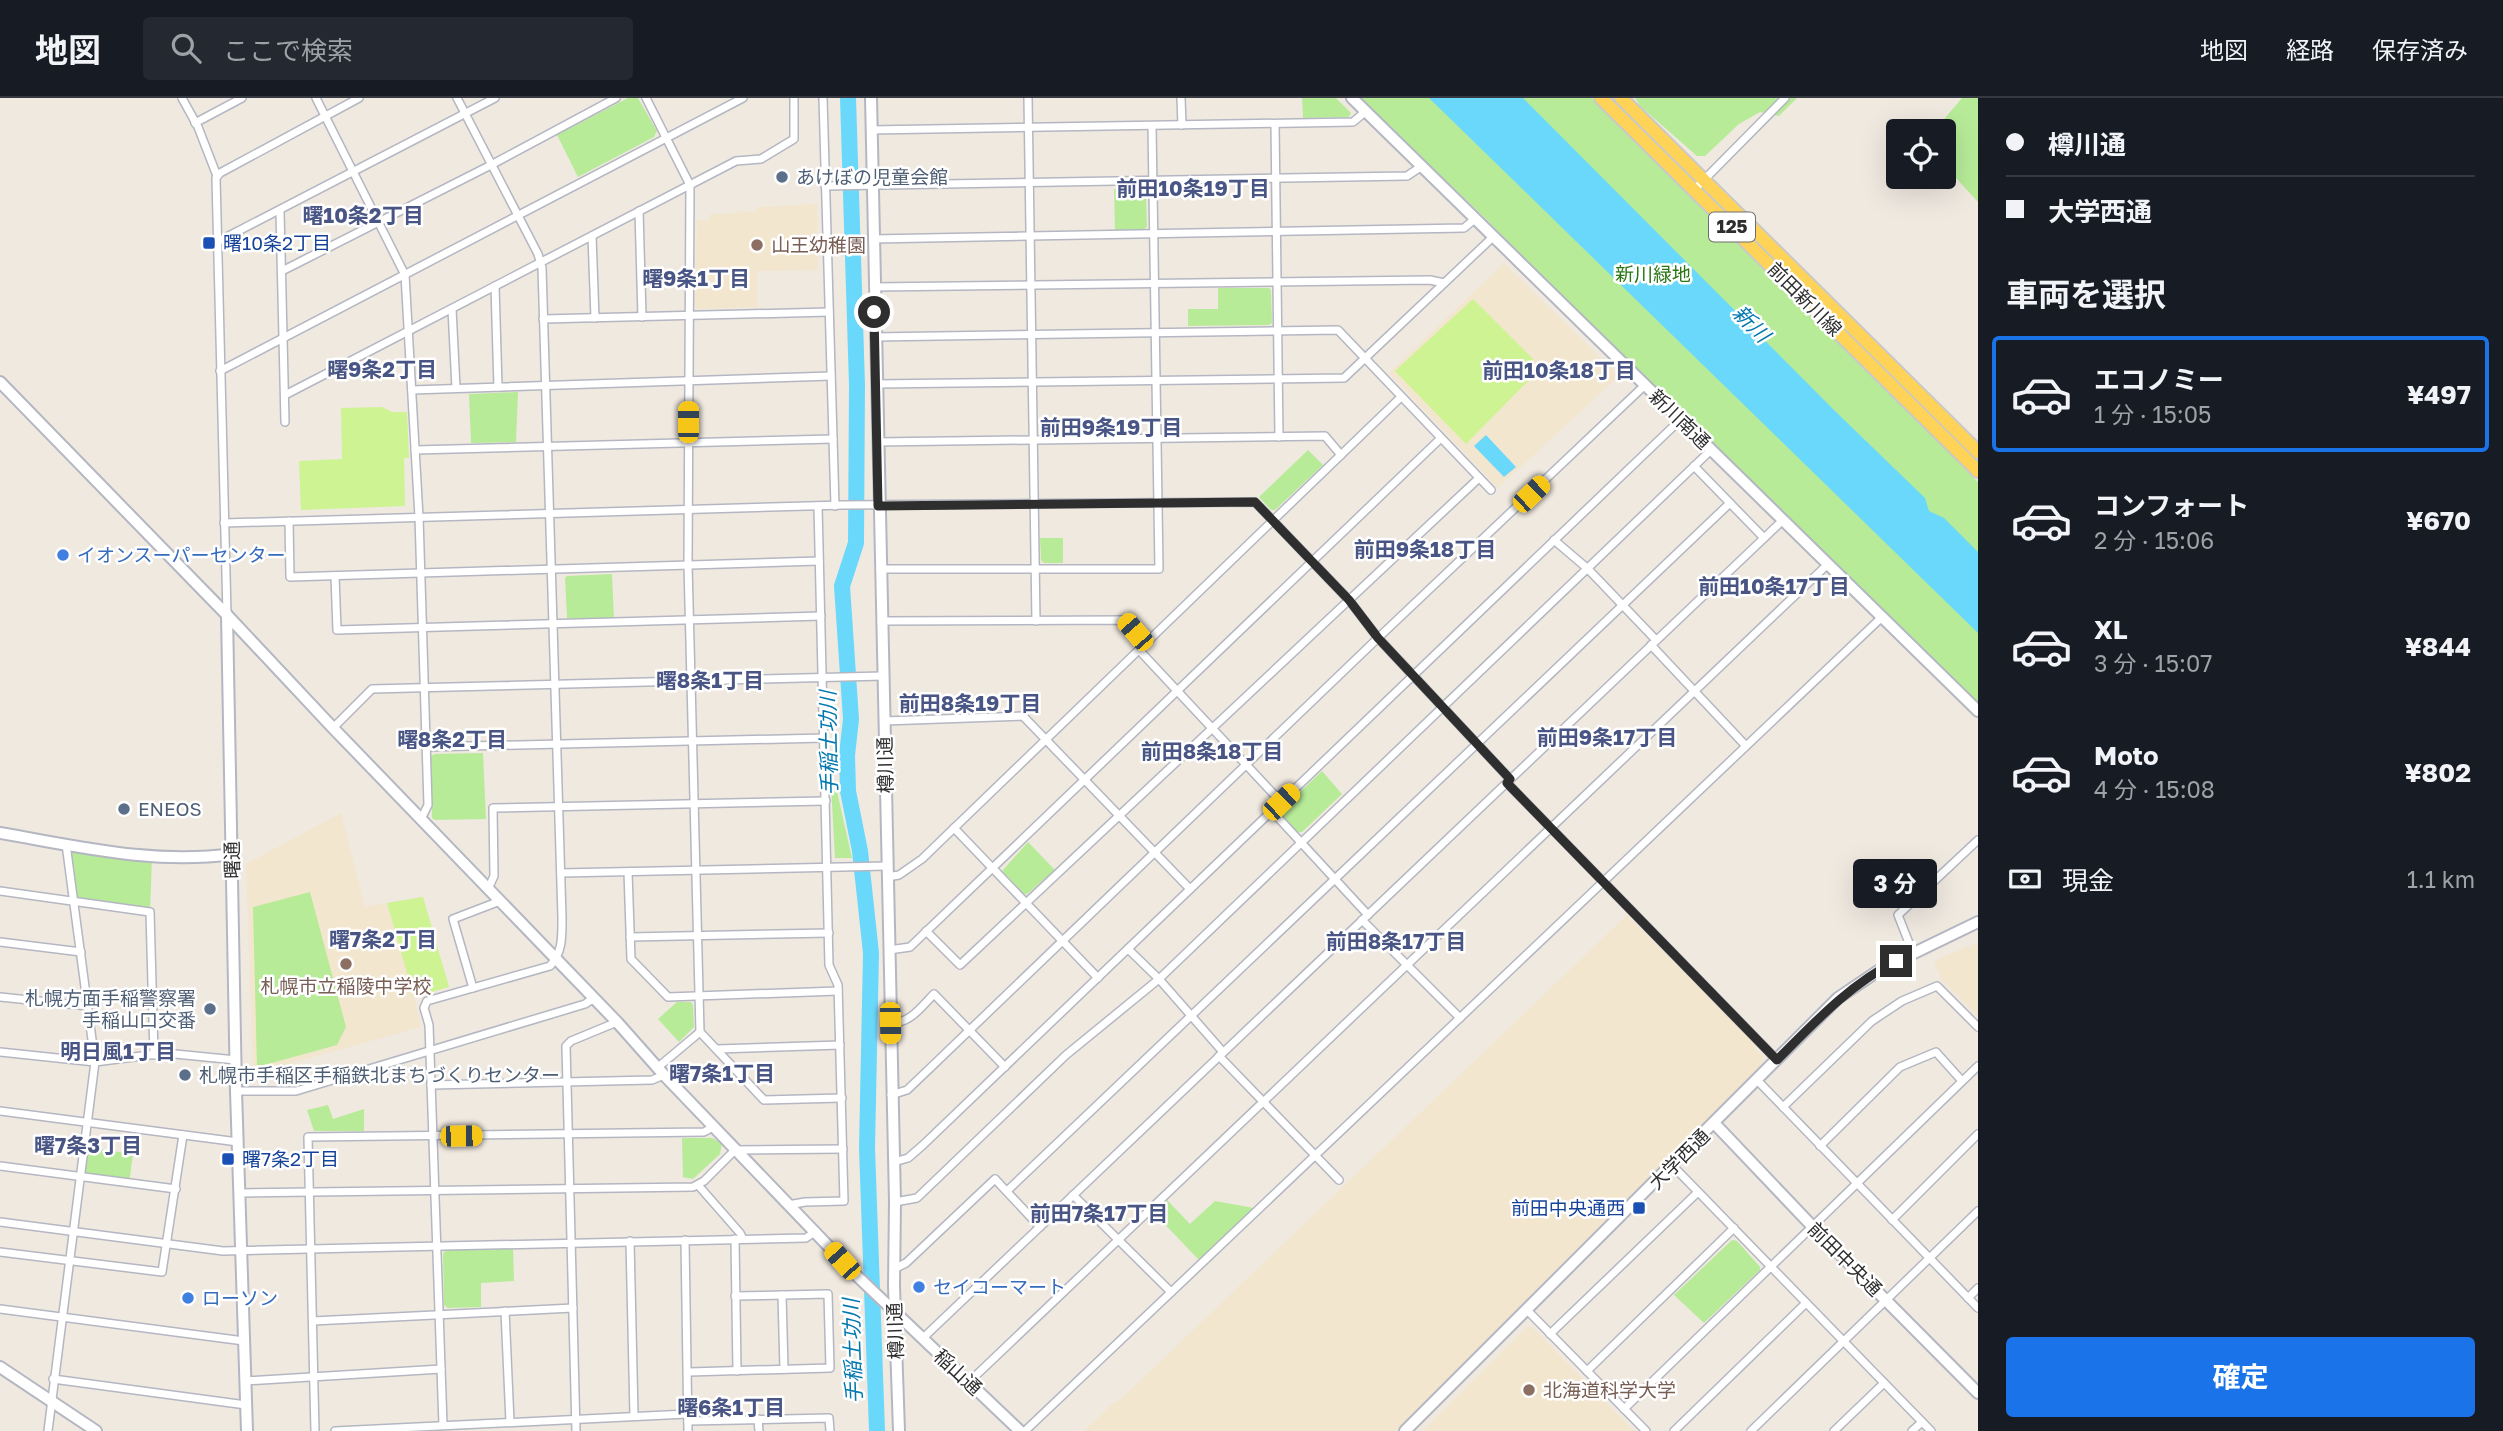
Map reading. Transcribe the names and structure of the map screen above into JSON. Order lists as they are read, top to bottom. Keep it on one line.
{"streets":{"main road":["125","前田新川線"],"street":["新川南通","樽川通","曙通","大学西通","前田中央通","稲山通"]},"crossings":[["樽川通","稲山通"],["曙通","稲山通"],["大学西通","前田中央通"]],"districts":["前田10条19丁目","曙10条2丁目","曙9条1丁目","曙9条2丁目","前田10条18丁目","前田9条19丁目","前田9条18丁目","前田10条17丁目","曙8条1丁目","前田8条19丁目","前田9条17丁目","曙8条2丁目","前田8条18丁目","曙7条2丁目","前田8条17丁目","明日風1丁目","曙7条1丁目","曙7条3丁目","前田7条17丁目","曙6条1丁目"],"water":["新川","手稲土功川"],"parks":["新川緑地"],"places":{"other":["あけぼの児童会館","山王幼稚園","イオンスーパーセンター","ENEOS","札幌市立稲陵中学校","札幌方面手稲警察署 手稲山口交番","札幌市手稲区手稲鉄北まちづくりセンター","セイコーマート","ローソン","北海道科学大学"],"transit":["曙10条2丁目","曙7条2丁目","前田中央通西"]},"page":{"header":"地図","search":"ここで検索","nav":["地図","経路","保存済み"],"banner":["樽川通","大学西通"],"heading":"車両を選択","list":[{"name":"エコノミー","note":"1 分 · 15:05","value":"¥497"},{"name":"コンフォート","note":"2 分 · 15:06","value":"¥670"},{"name":"XL","note":"3 分 · 15:07","value":"¥844"},{"name":"Moto","note":"4 分 · 15:08","value":"¥802"}],"pay":["現金","1.1 km"],"bubble":"3 分","buttons":"確定"}}
